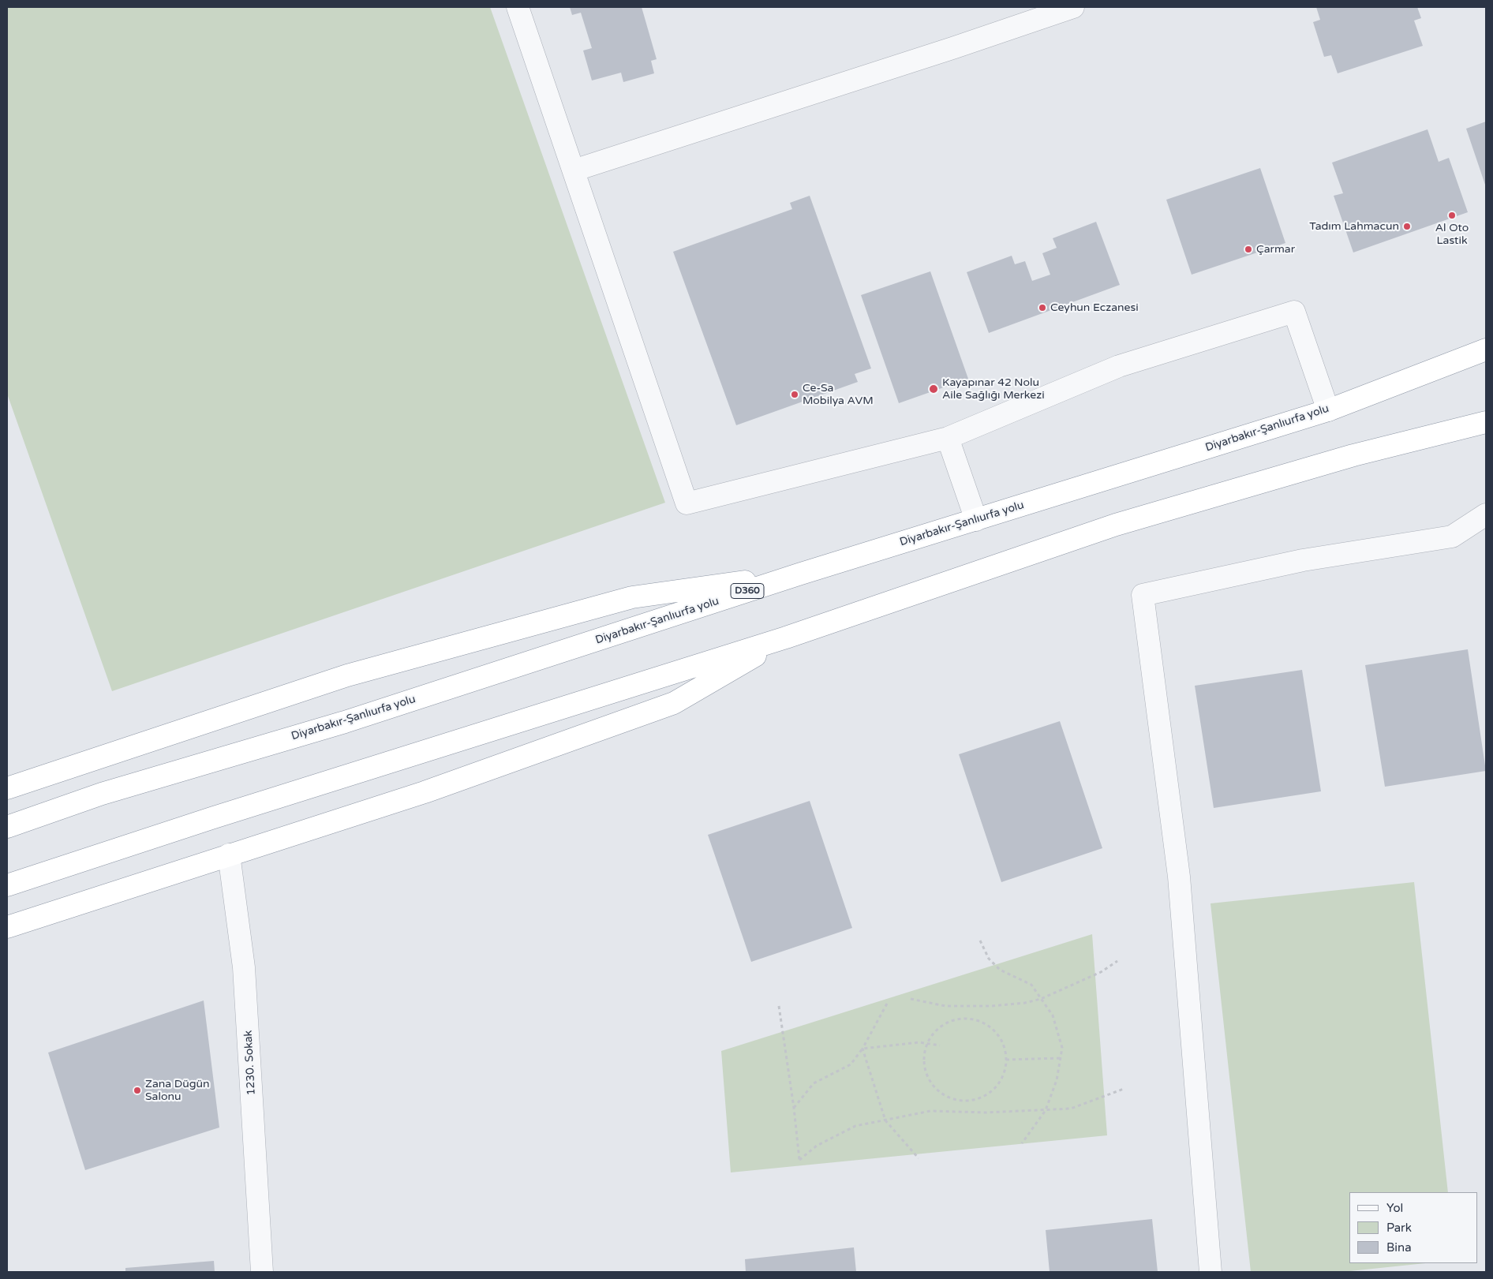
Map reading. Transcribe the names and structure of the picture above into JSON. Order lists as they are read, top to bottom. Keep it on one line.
{"streets":{"highway":["Diyarbakır-Şanlıurfa yolu","D360"],"street":["1230. Sokak"]},"places":["Al Oto Lastik","Tadım Lahmacun","Çarmar","Ceyhun Eczanesi","Kayapınar 42 Nolu Aile Sağlığı Merkezi","Ce-Sa Mobilya AVM","Zana Dügün Salonu"],"legend":["Yol","Park","Bina"]}
